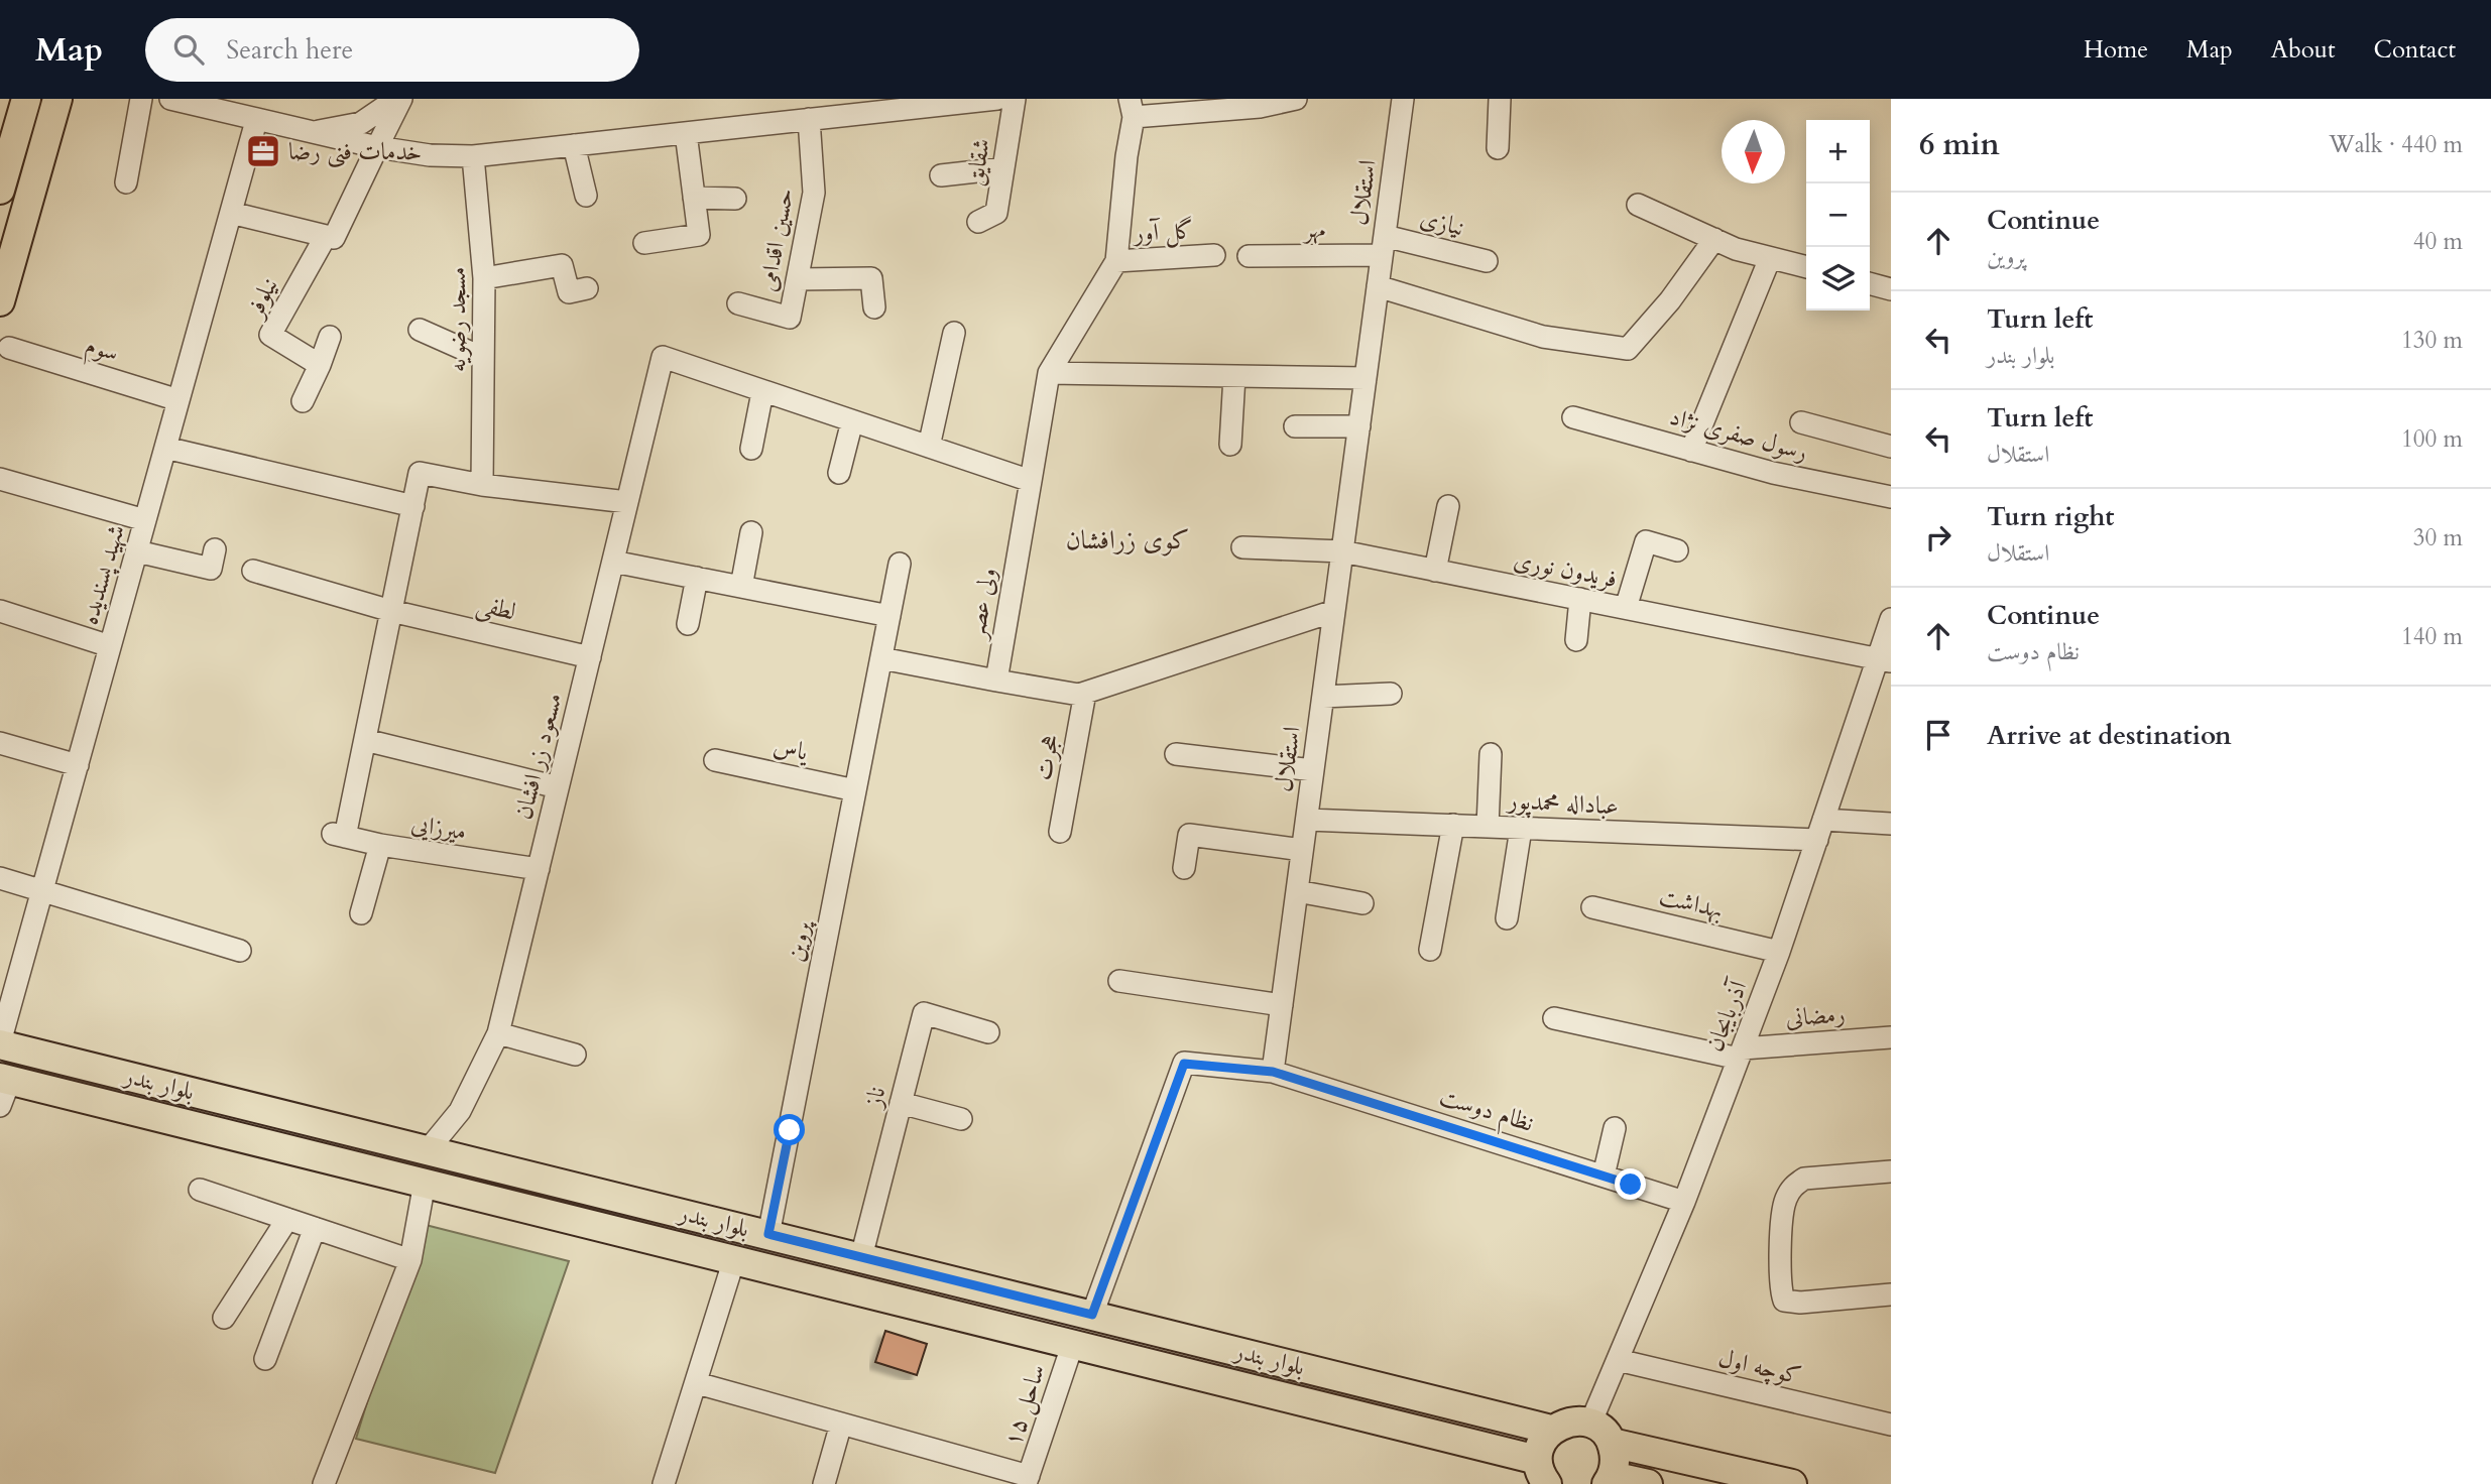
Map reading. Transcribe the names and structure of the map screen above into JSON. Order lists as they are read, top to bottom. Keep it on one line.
{"streets":{"main road":["بلوار بندر"],"street":["شقایق","استقلال","نیازی","مهر","گل آور","حسین اقدامی","نیلوفر","مسجد رضویه","سوم","رسول صفری نژاد","فریدون نوری","شهید پسندیده","ولی عصر","لطفی","یاس","مسعود زر افشان","هجرت","عباداله محمدپور","میرزایی","بهداشت","پروین","آذربایجان","رمضانی","ناز","نظام دوست","کوچه اول","ساحل ۱۵"]},"crossings":[["استقلال","نیازی"],["استقلال","مهر"],["استقلال","فریدون نوری"],["استقلال","عباداله محمدپور"],["استقلال","نظام دوست"],["نیازی","مهر"],["سوم","شهید پسندیده"],["فریدون نوری","آذربایجان"],["شهید پسندیده","بلوار بندر"],["لطفی","مسعود زر افشان"],["یاس","پروین"],["مسعود زر افشان","میرزایی"],["مسعود زر افشان","بلوار بندر"],["عباداله محمدپور","آذربایجان"],["بهداشت","آذربایجان"],["پروین","بلوار بندر"],["آذربایجان","رمضانی"],["آذربایجان","نظام دوست"],["آذربایجان","کوچه اول"],["بلوار بندر","ناز"],["بلوار بندر","ساحل ۱۵"]],"districts":["کوی زرافشان"],"places":{"office":["خدمات فنی رضا"]},"north":"bottom","page":{"header":"Map","search":"Search here","nav":["Home","Map","About","Contact"],"heading":["6 min","Walk · 440 m"],"map_buttons":["+","−"],"list":[["Continue","پروین","40 m"],["Turn left","بلوار بندر","130 m"],["Turn left","استقلال","100 m"],["Turn right","استقلال","30 m"],["Continue","نظام دوست","140 m"],"Arrive at destination"]}}
